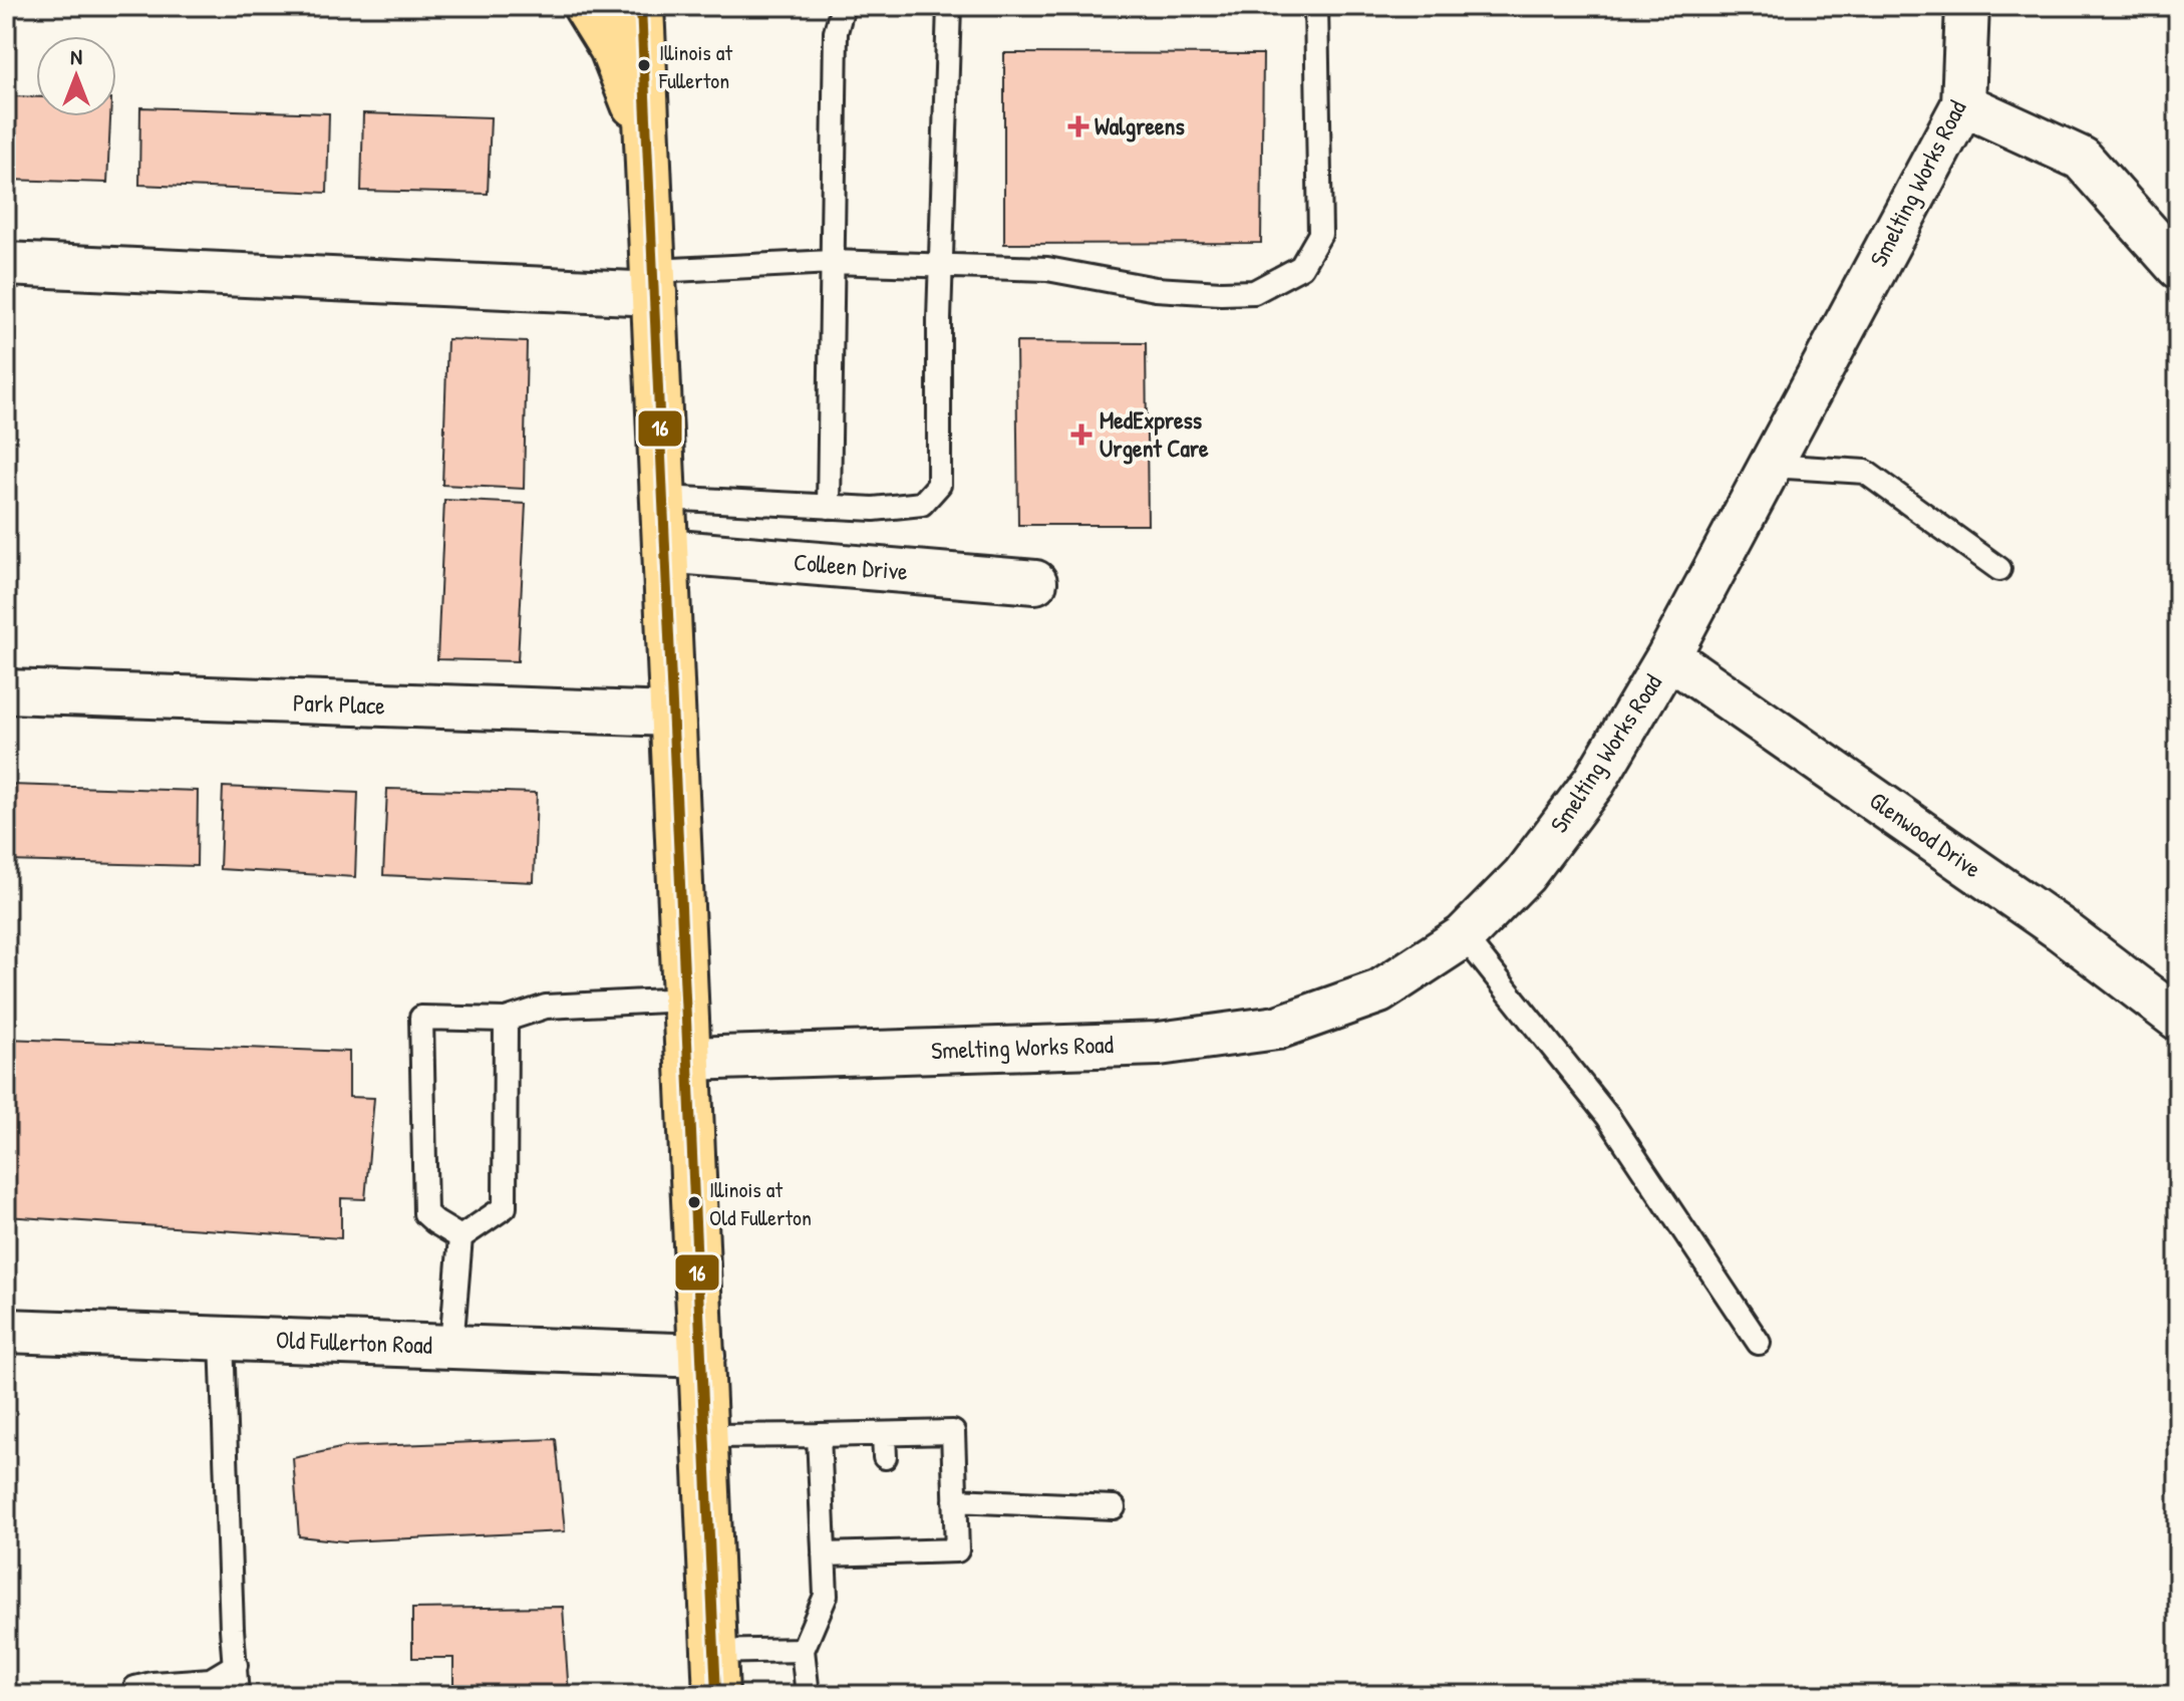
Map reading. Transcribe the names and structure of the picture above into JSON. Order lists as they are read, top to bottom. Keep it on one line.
{"streets":{"street":["Smelting Works Road","Colleen Drive","Park Place","Glenwood Drive","Old Fullerton Road"]},"crossings":[["Smelting Works Road","Glenwood Drive"]],"places":{"other":["Illinois at Fullerton","Illinois at Old Fullerton"],"health":["Walgreens","MedExpress Urgent Care"]},"lines":["transit line 16"],"north":"top"}
